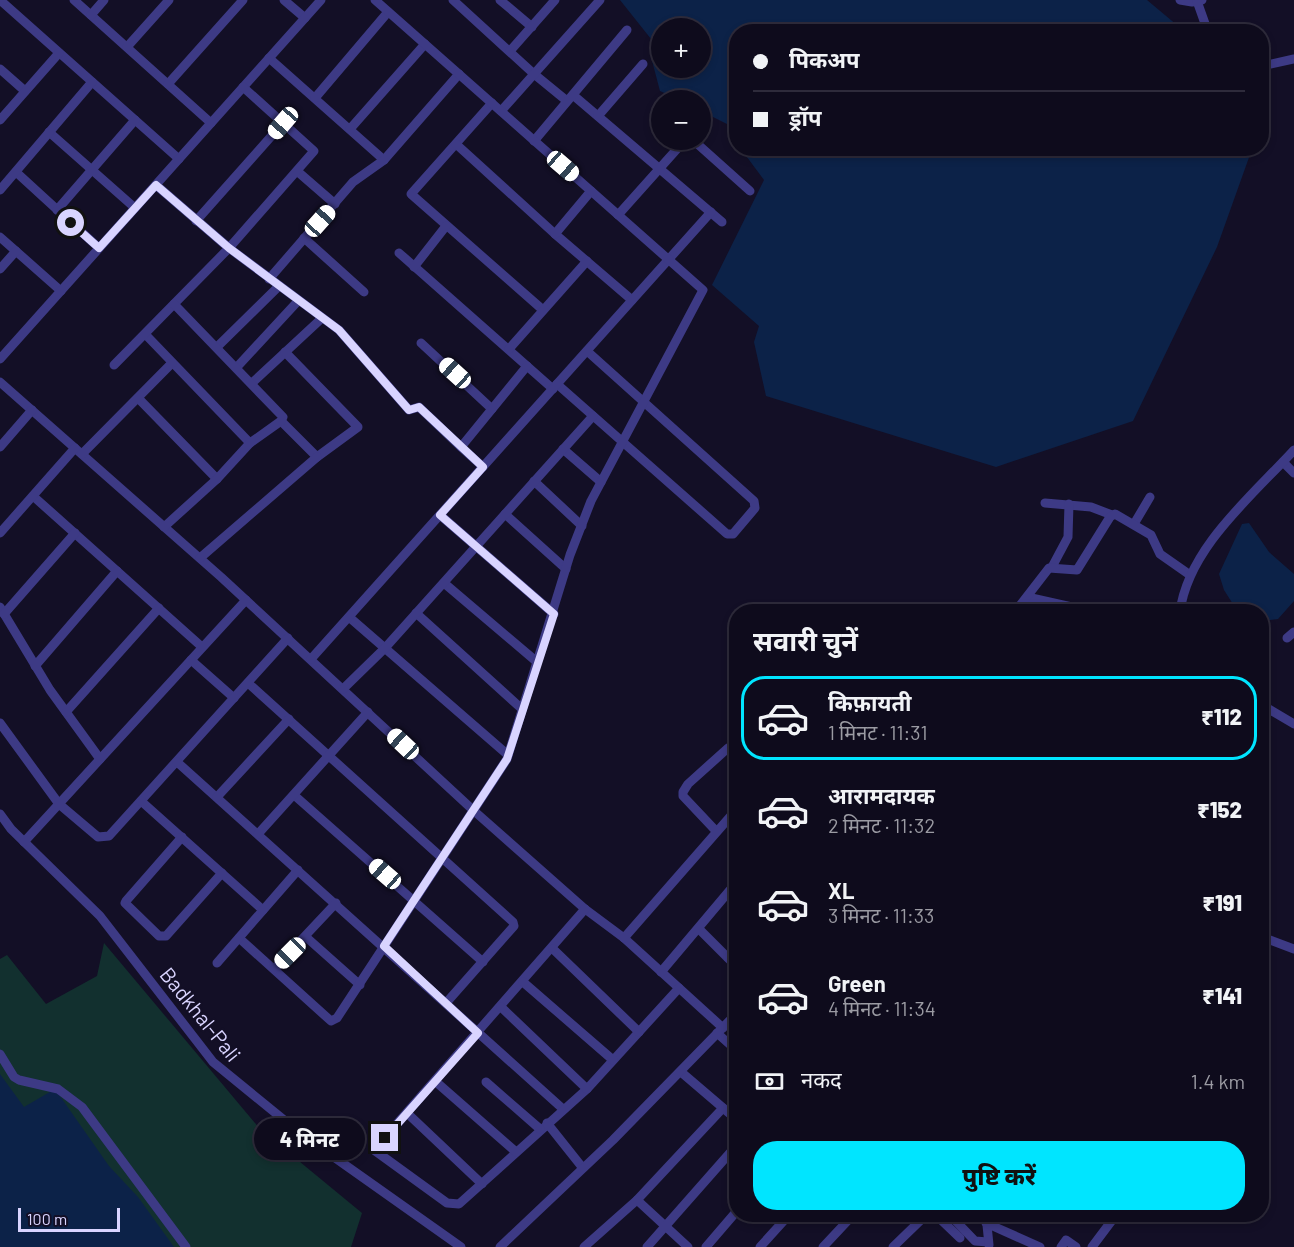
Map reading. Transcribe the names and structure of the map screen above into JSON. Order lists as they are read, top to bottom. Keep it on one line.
{"streets":{"street":["Badkhal-Pali"]},"scale_bar":"100 m","page":{"map_buttons":["+","−"],"banner":["पिकअप","ड्रॉप"],"heading":"सवारी चुनें","list":[{"name":"किफ़ायती","note":"1 मिनट · 11:31","value":"₹112"},{"name":"आरामदायक","note":"2 मिनट · 11:32","value":"₹152"},{"name":"XL","note":"3 मिनट · 11:33","value":"₹191"},{"name":"Green","note":"4 मिनट · 11:34","value":"₹141"}],"pay":["नकद","1.4 km"],"bubble":"4 मिनट","buttons":"पुष्टि करें","scale":"100 m"}}
